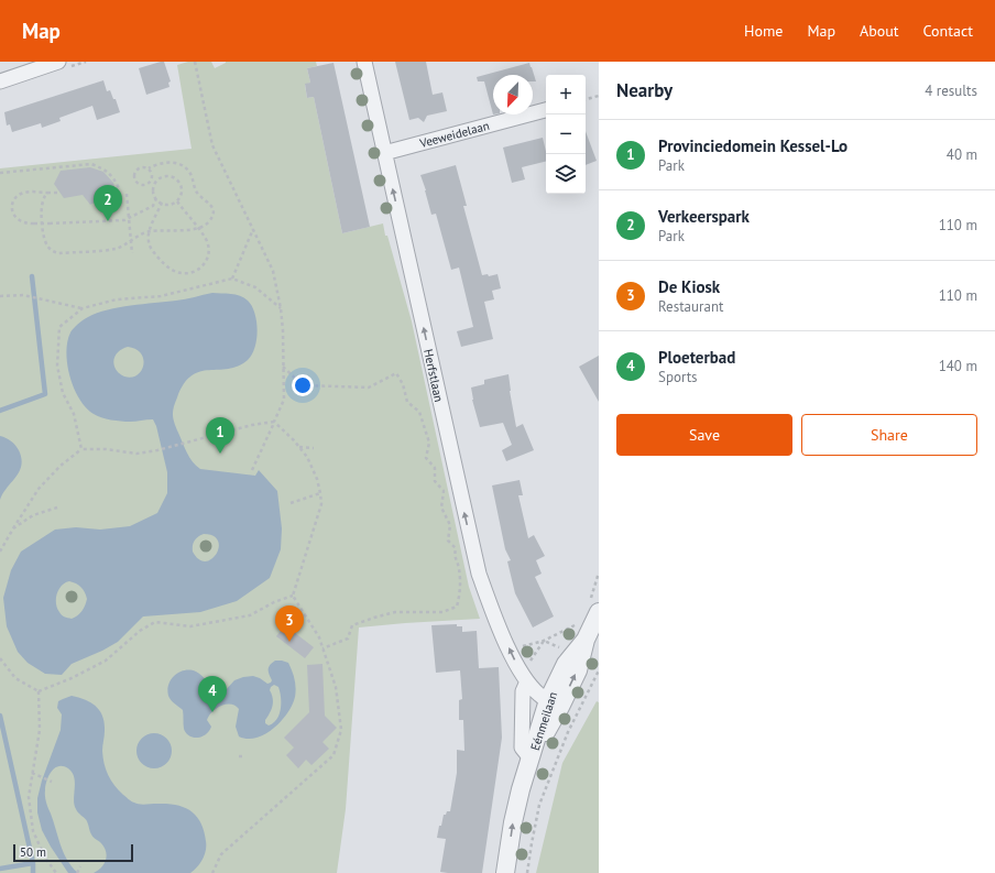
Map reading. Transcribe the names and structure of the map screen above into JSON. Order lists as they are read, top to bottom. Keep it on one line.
{"streets":{"street":["Veeweidelaan","Herfstlaan","Eénmeilaan"]},"crossings":[["Veeweidelaan","Herfstlaan"],["Herfstlaan","Eénmeilaan"]],"one_way":["Herfstlaan"],"scale_bar":"50 m","north":"bottom left","page":{"header":"Map","nav":["Home","Map","About","Contact"],"heading":["Nearby","4 results"],"map_buttons":["+","−"],"list":[{"mark":"1","name":"Provinciedomein Kessel-Lo","note":"Park","value":"40 m"},{"mark":"2","name":"Verkeerspark","note":"Park","value":"110 m"},{"mark":"3","name":"De Kiosk","note":"Restaurant","value":"110 m"},{"mark":"4","name":"Ploeterbad","note":"Sports","value":"140 m"}],"pins":["2","1","3","4"],"buttons":["Save","Share"],"scale":"50 m"}}
